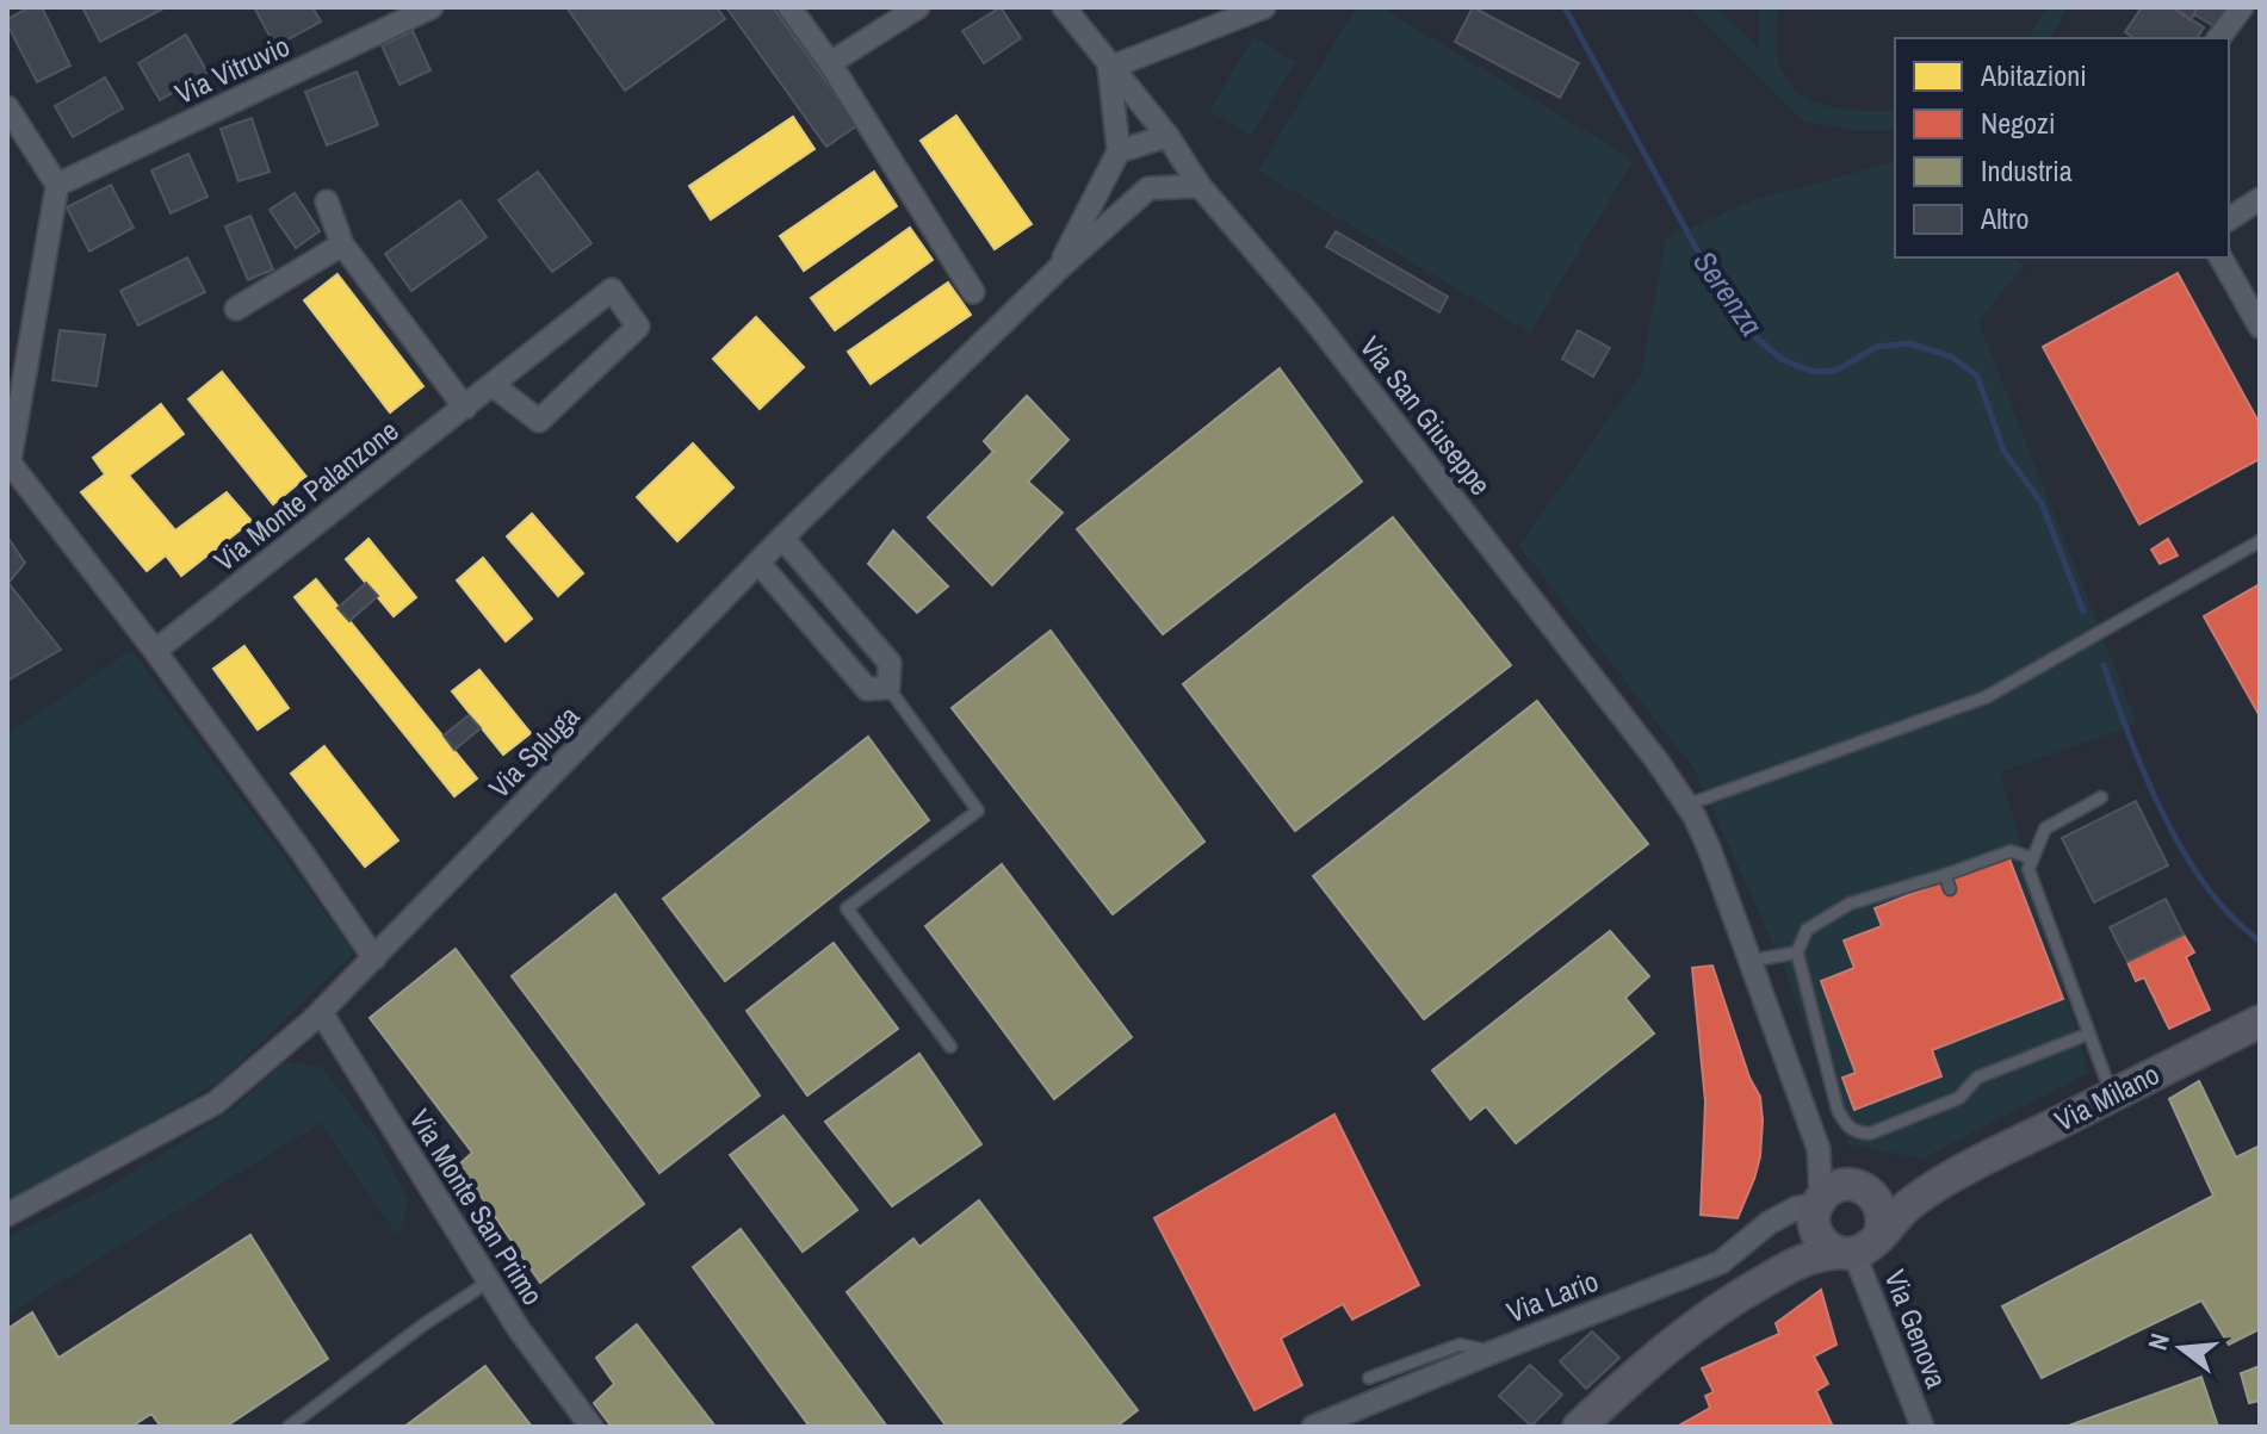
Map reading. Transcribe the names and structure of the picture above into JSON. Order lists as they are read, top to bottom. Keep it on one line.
{"streets":{"main road":["Via Milano"],"street":["Via Vitruvio","Via San Giuseppe","Via Monte Palanzone","Via Spluga","Via Monte San Primo","Via Lario","Via Genova"]},"crossings":[["Via San Giuseppe","Via Spluga"],["Via San Giuseppe","Via Milano"],["Via San Giuseppe","Via Lario"],["Via San Giuseppe","Via Genova"],["Via Spluga","Via Monte San Primo"],["Via Milano","Via Lario"],["Via Milano","Via Genova"],["Via Lario","Via Genova"]],"water":["Serenza"],"legend":["Abitazioni","Negozi","Industria","Altro"],"north":"left"}
